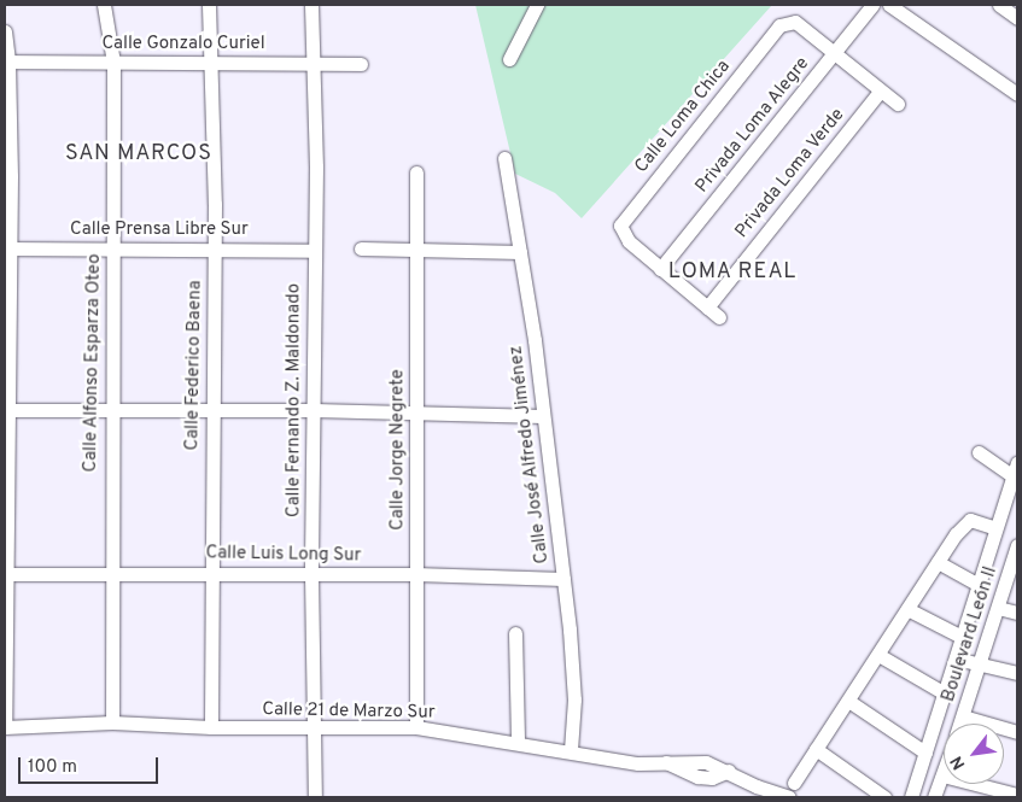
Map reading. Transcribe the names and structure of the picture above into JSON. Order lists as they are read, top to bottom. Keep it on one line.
{"streets":{"street":["Calle Gonzalo Curiel","Calle Loma Chica","Privada Loma Alegre","Privada Loma Verde","Calle Prensa Libre Sur","Calle Alfonso Esparza Oteo","Calle Federico Baena","Calle Fernando Z. Maldonado","Calle Jorge Negrete","Calle José Alfredo Jiménez","Calle Luis Long Sur","Boulevard León II","Calle 21 de Marzo Sur"]},"crossings":[["Calle Gonzalo Curiel","Calle Alfonso Esparza Oteo"],["Calle Gonzalo Curiel","Calle Federico Baena"],["Calle Gonzalo Curiel","Calle Fernando Z. Maldonado"],["Calle Loma Chica","Privada Loma Alegre"],["Calle Prensa Libre Sur","Calle Alfonso Esparza Oteo"],["Calle Prensa Libre Sur","Calle Federico Baena"],["Calle Prensa Libre Sur","Calle Fernando Z. Maldonado"],["Calle Alfonso Esparza Oteo","Calle Luis Long Sur"],["Calle Alfonso Esparza Oteo","Calle 21 de Marzo Sur"],["Calle Federico Baena","Calle Luis Long Sur"],["Calle Federico Baena","Calle 21 de Marzo Sur"],["Calle Fernando Z. Maldonado","Calle Luis Long Sur"],["Calle Fernando Z. Maldonado","Calle 21 de Marzo Sur"],["Calle Jorge Negrete","Calle Luis Long Sur"],["Calle Jorge Negrete","Calle 21 de Marzo Sur"],["Calle José Alfredo Jiménez","Calle Luis Long Sur"],["Calle José Alfredo Jiménez","Calle 21 de Marzo Sur"]],"districts":["SAN MARCOS","LOMA REAL"],"scale_bar":"100 m","north":"bottom left"}
